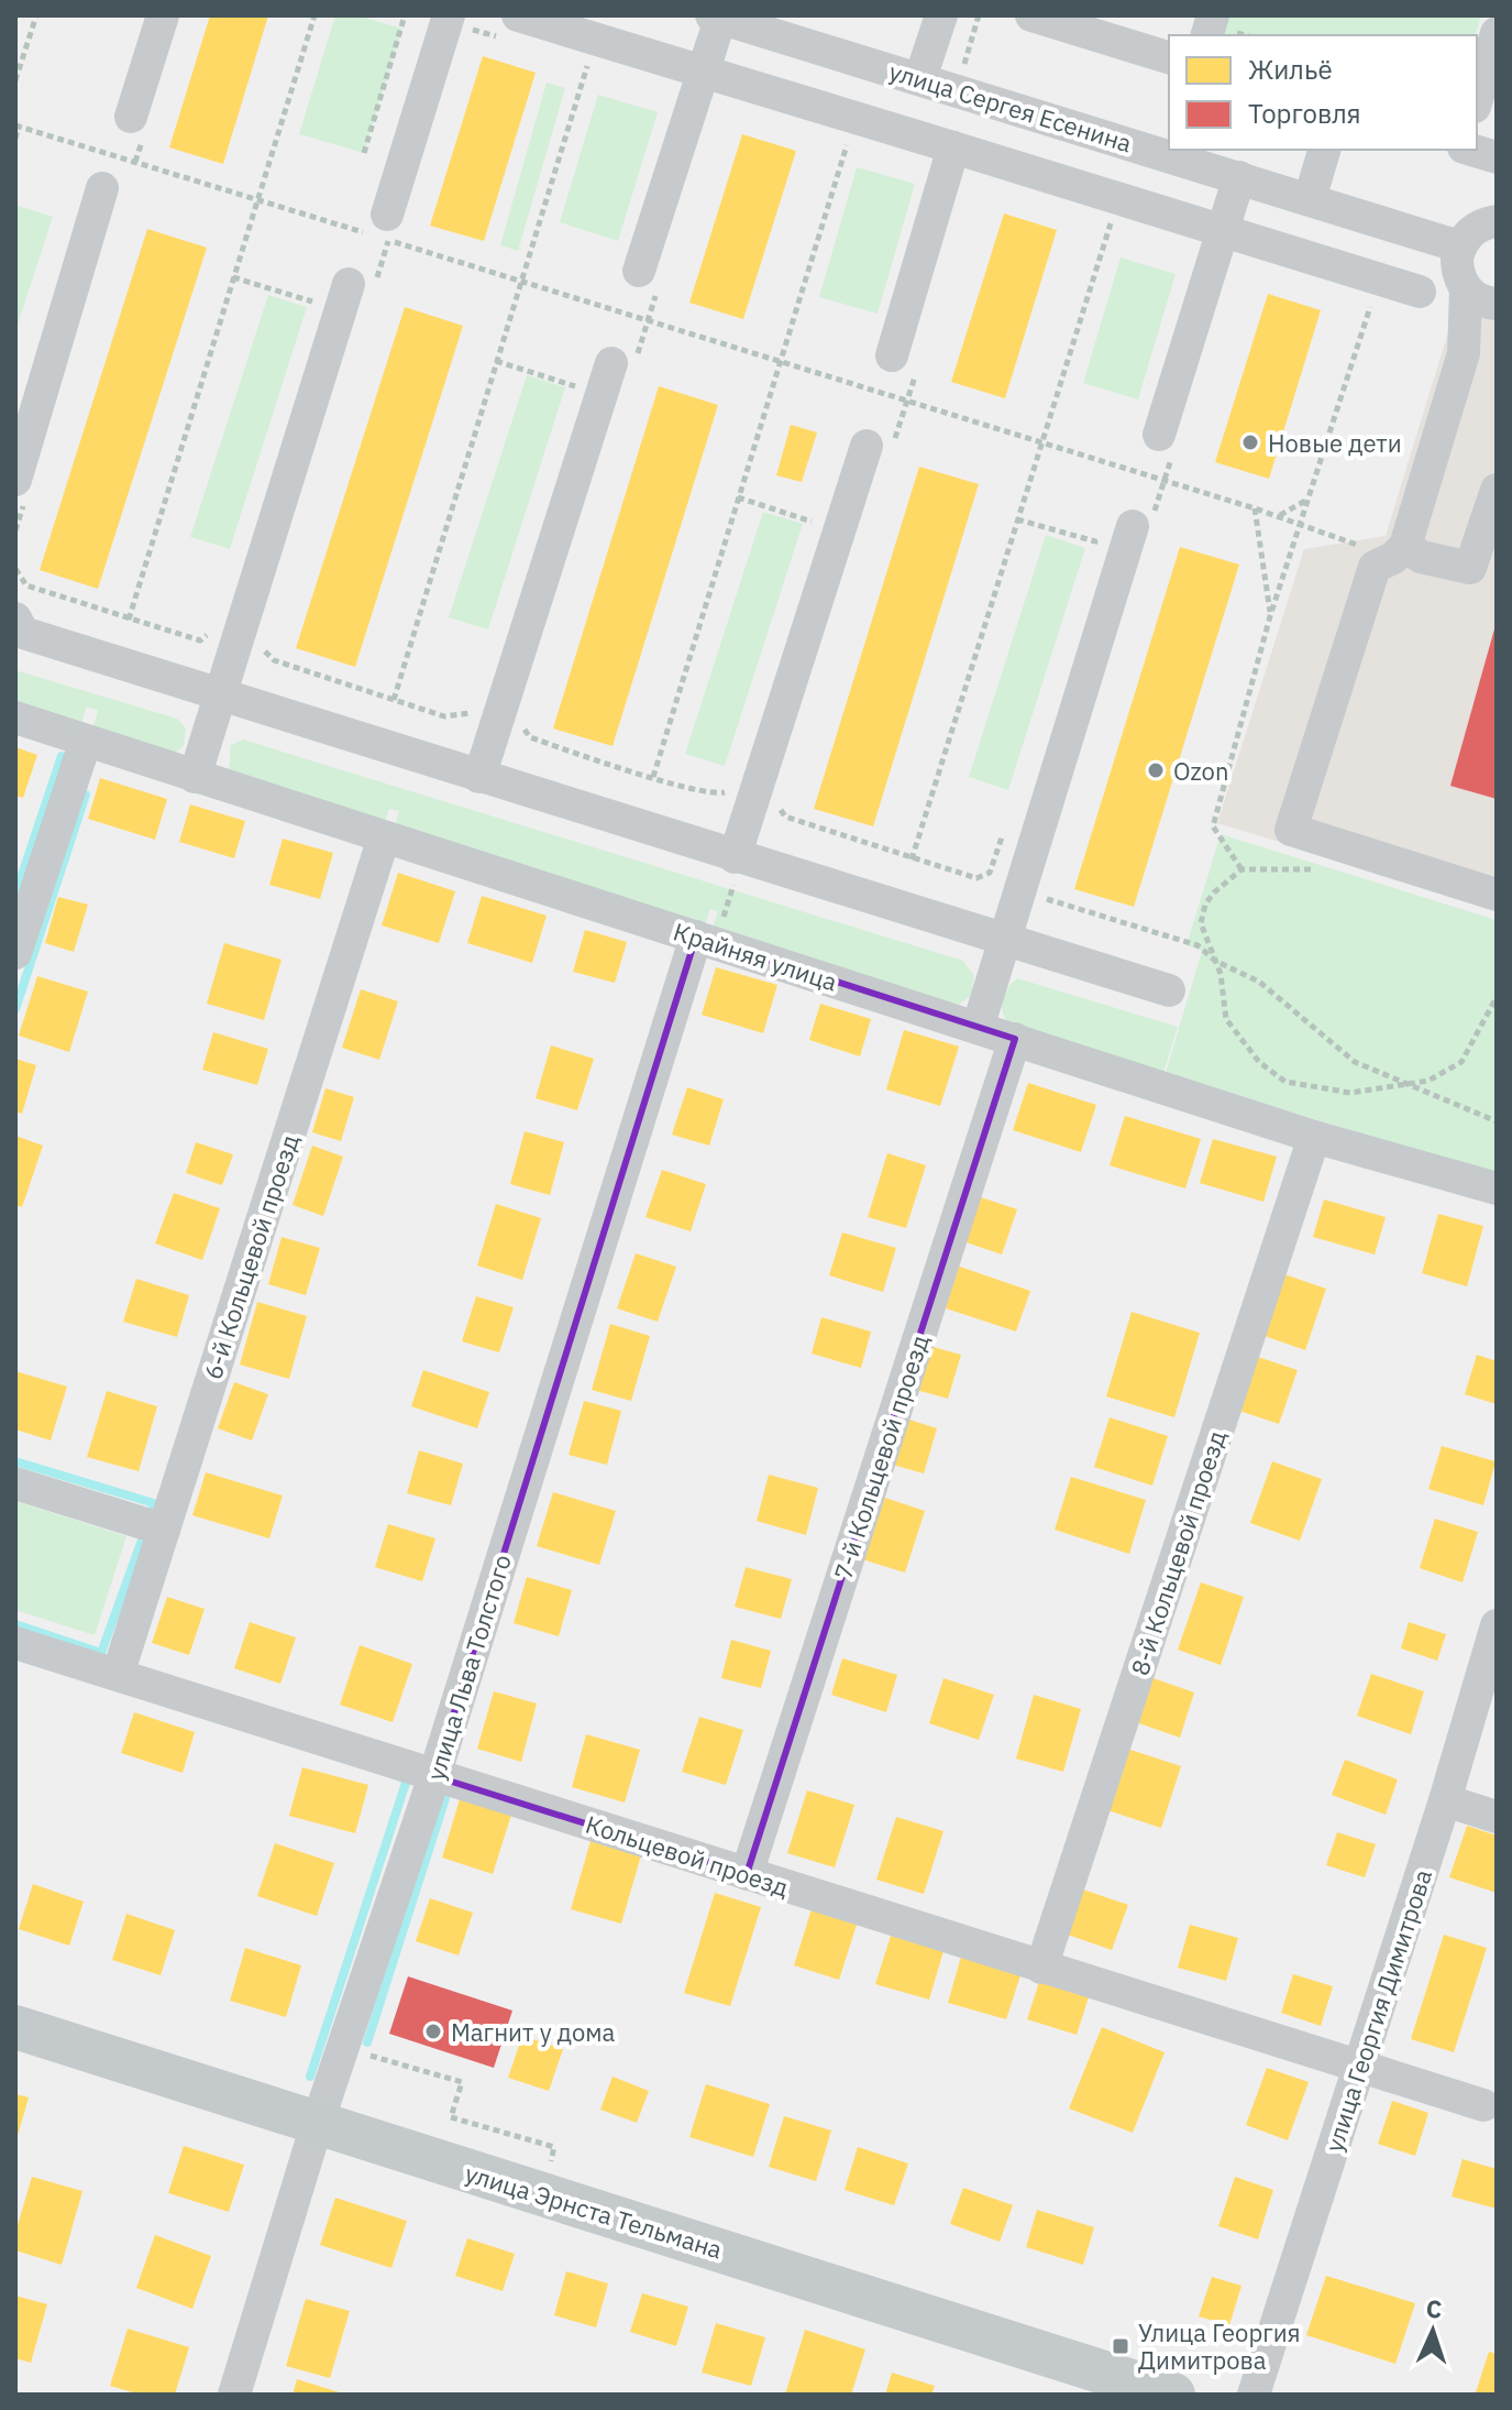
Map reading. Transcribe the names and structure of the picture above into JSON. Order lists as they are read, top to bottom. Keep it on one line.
{"streets":{"main road":["улица Эрнста Тельмана"],"street":["улица Сергея Есенина","Крайняя улица","6-й Кольцевой проезд","7-й Кольцевой проезд","8-й Кольцевой проезд","улица Льва Толстого","Кольцевой проезд","улица Георгия Димитрова"]},"crossings":[["Крайняя улица","6-й Кольцевой проезд"],["Крайняя улица","7-й Кольцевой проезд"],["Крайняя улица","8-й Кольцевой проезд"],["Крайняя улица","улица Льва Толстого"],["6-й Кольцевой проезд","Кольцевой проезд"],["7-й Кольцевой проезд","Кольцевой проезд"],["8-й Кольцевой проезд","Кольцевой проезд"],["улица Льва Толстого","Кольцевой проезд"],["улица Льва Толстого","улица Эрнста Тельмана"],["Кольцевой проезд","улица Георгия Димитрова"]],"places":{"other":["Новые дети","Ozon","Магнит у дома"],"transit":["Улица Георгия Димитрова"]},"legend":["Жильё","Торговля"],"north":"top"}
